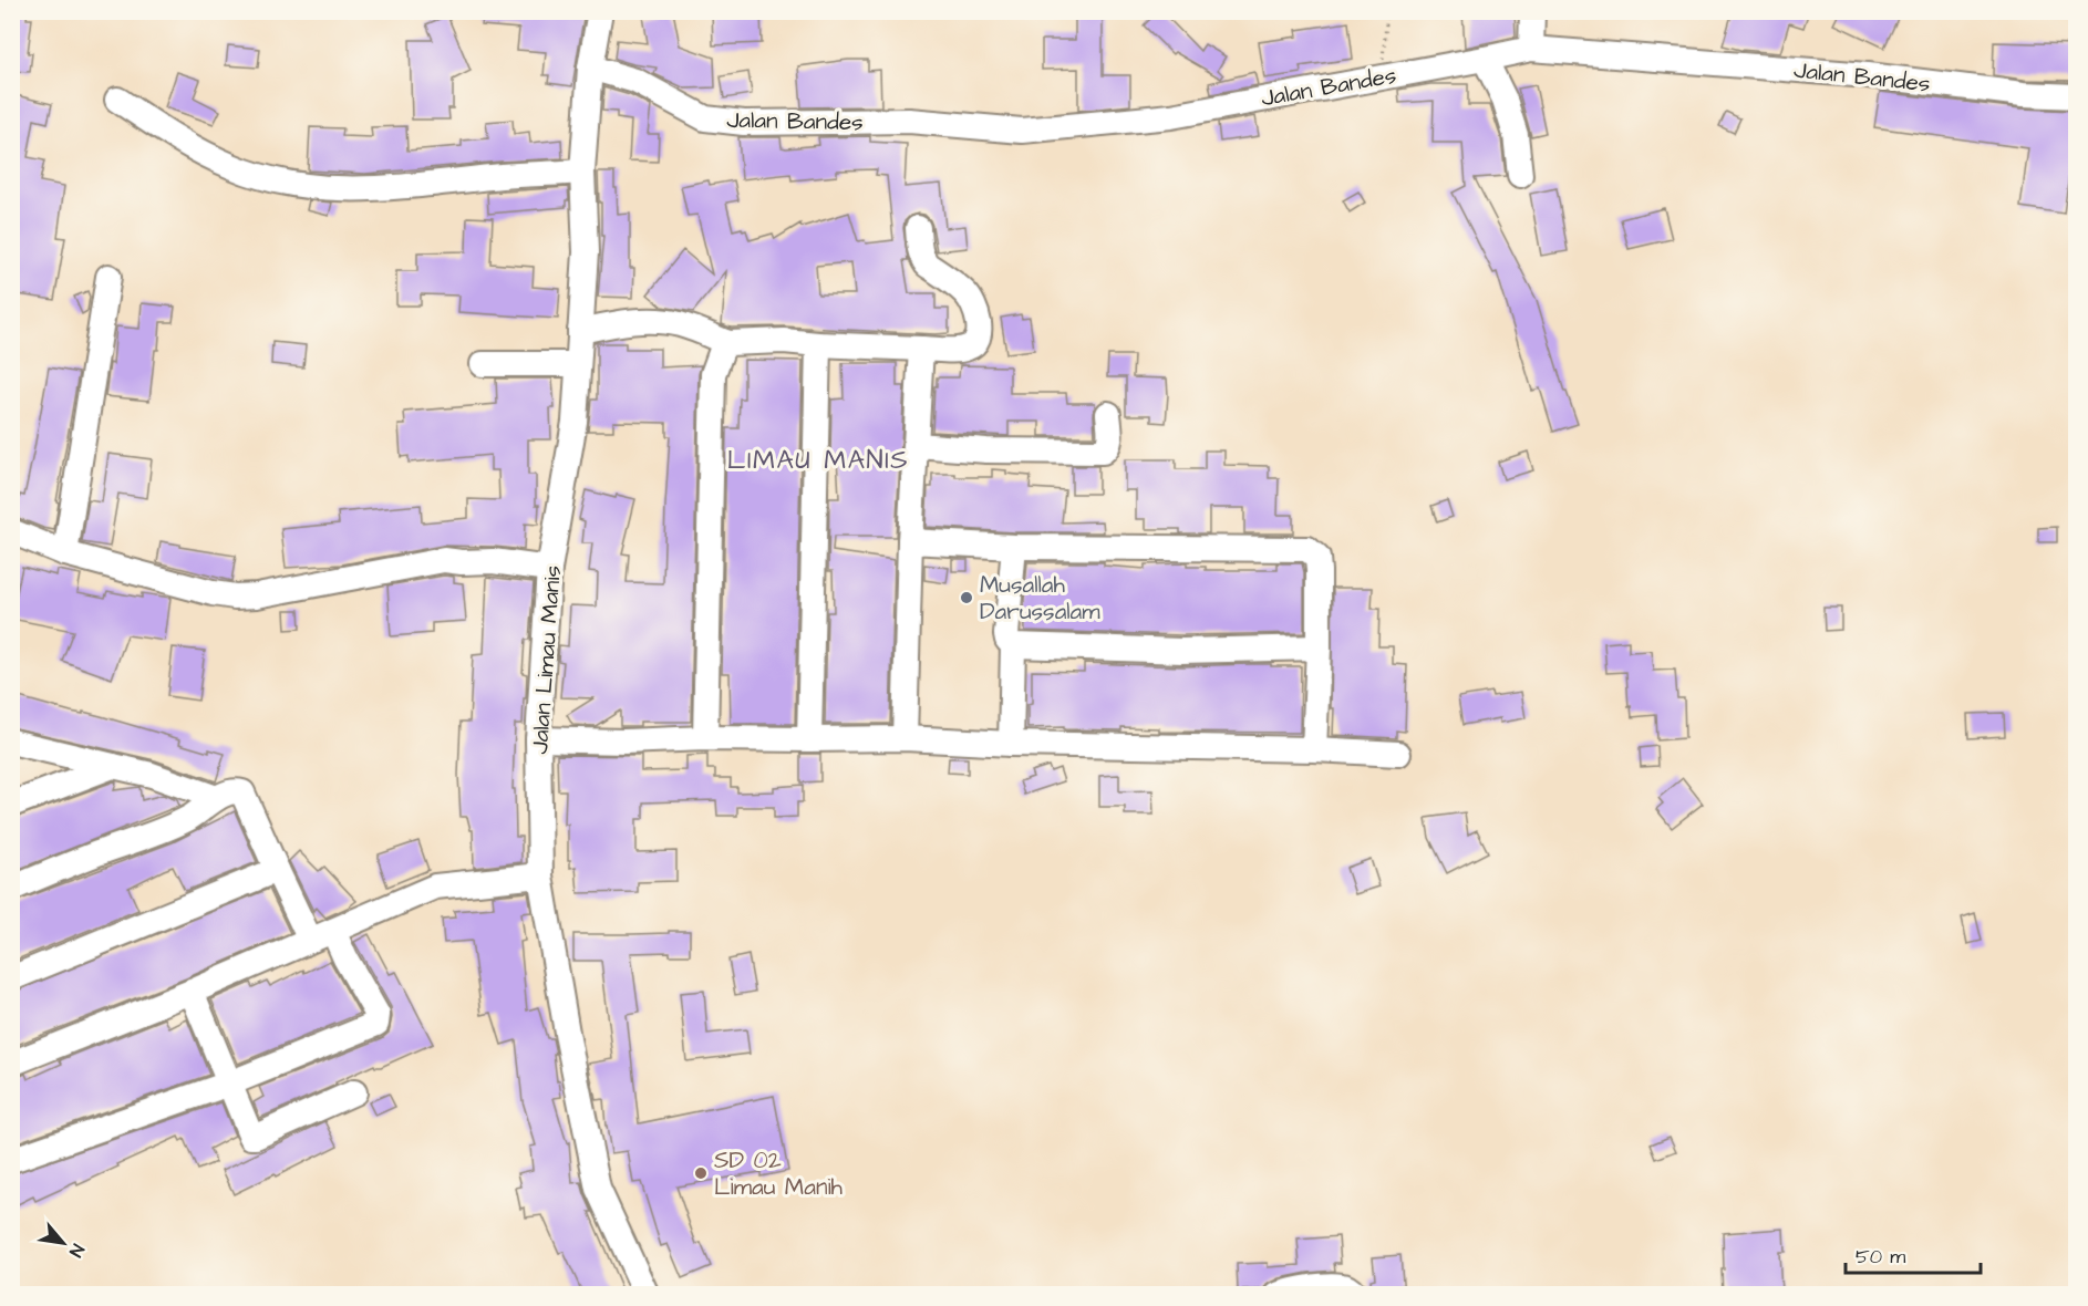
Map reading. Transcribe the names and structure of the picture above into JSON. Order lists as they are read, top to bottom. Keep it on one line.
{"streets":{"street":["Jalan Bandes","Jalan Limau Manis"]},"crossings":[["Jalan Bandes","Jalan Limau Manis"]],"districts":["LIMAU MANIS"],"places":["Musallah Darussalam","SD 02 Limau Manih"],"scale_bar":"50 m","north":"bottom right"}
